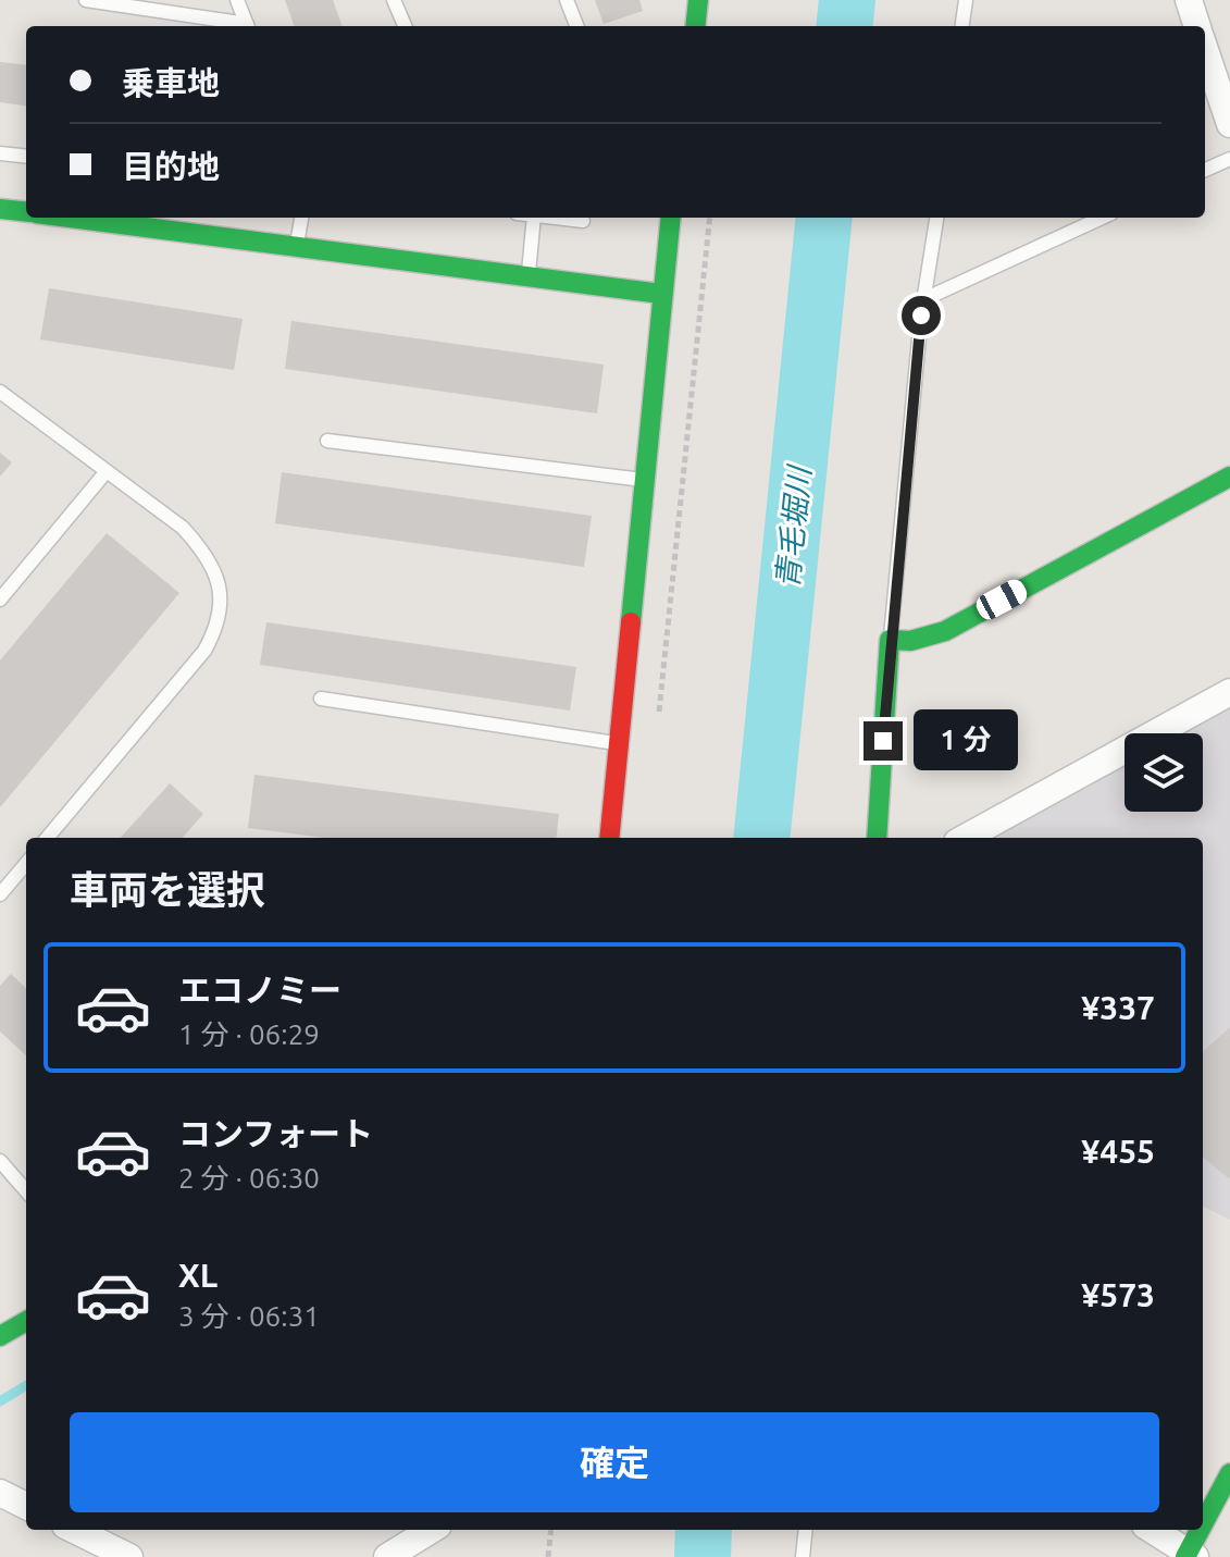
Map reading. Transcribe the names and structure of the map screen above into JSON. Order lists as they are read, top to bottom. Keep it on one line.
{"water":["青毛堀川"],"page":{"banner":["乗車地","目的地"],"bubble":"1 分","heading":"車両を選択","list":[{"name":"エコノミー","note":"1 分 · 06:29","value":"¥337"},{"name":"コンフォート","note":"2 分 · 06:30","value":"¥455"},{"name":"XL","note":"3 分 · 06:31","value":"¥573"}],"buttons":"確定"}}
